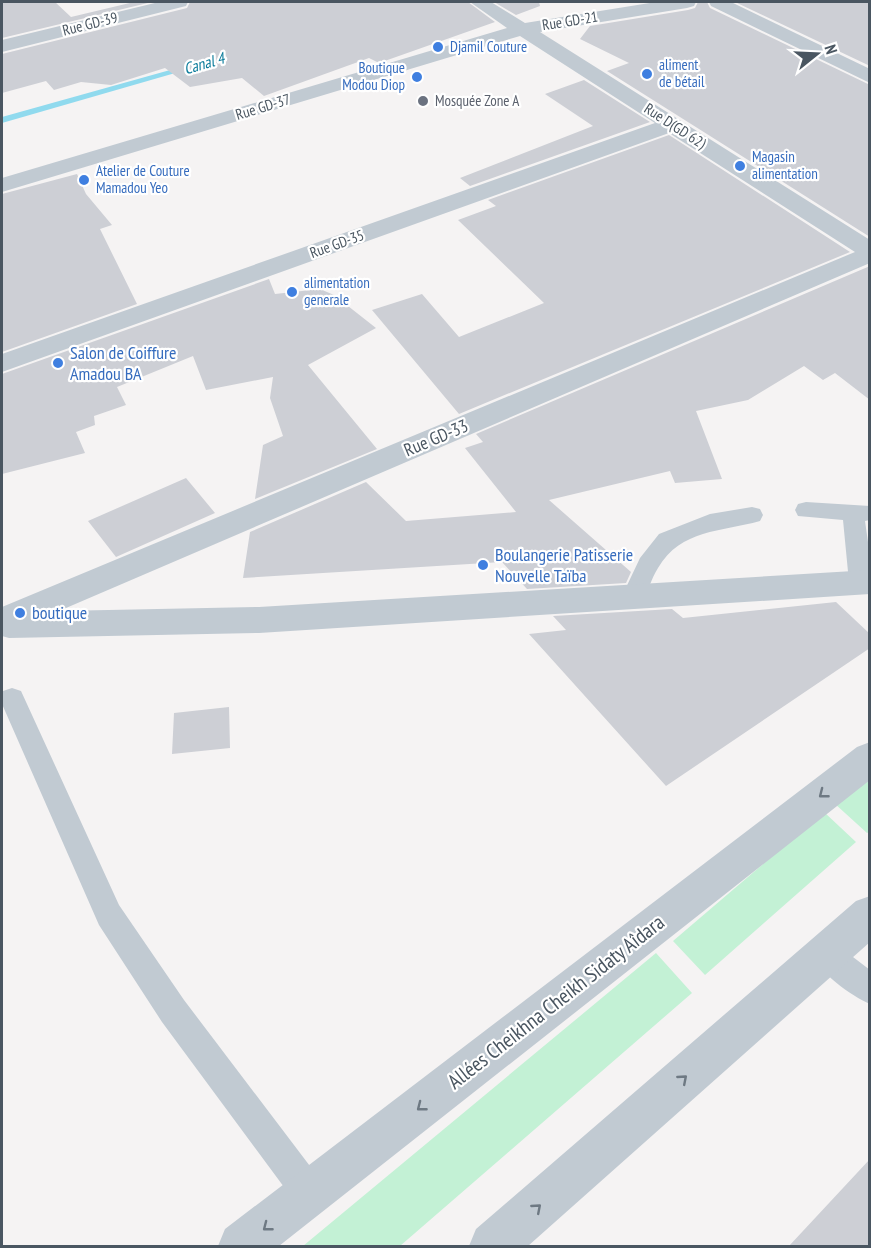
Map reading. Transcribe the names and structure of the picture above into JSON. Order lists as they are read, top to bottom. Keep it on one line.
{"streets":{"street":["Rue GD-21","Rue GD-39","Rue GD-37","Rue D(GD 62)","Rue GD-35","Rue GD-33","Allées Cheikhna Cheikh Sidaty Aîdara"]},"crossings":[["Rue GD-21","Rue GD-37"],["Rue GD-21","Rue D(GD 62)"],["Rue GD-37","Rue D(GD 62)"],["Rue D(GD 62)","Rue GD-35"],["Rue D(GD 62)","Rue GD-33"]],"water":["Canal 4"],"places":["Djamil Couture","aliment de bétail","Boutique Modou Diop","Mosquée Zone A","Magasin alimentation","Atelier de Couture Mamadou Yeo","alimentation generale","Salon de Coiffure Amadou BA","Boulangerie Patisserie Nouvelle Taïba","boutique"],"north":"right"}
